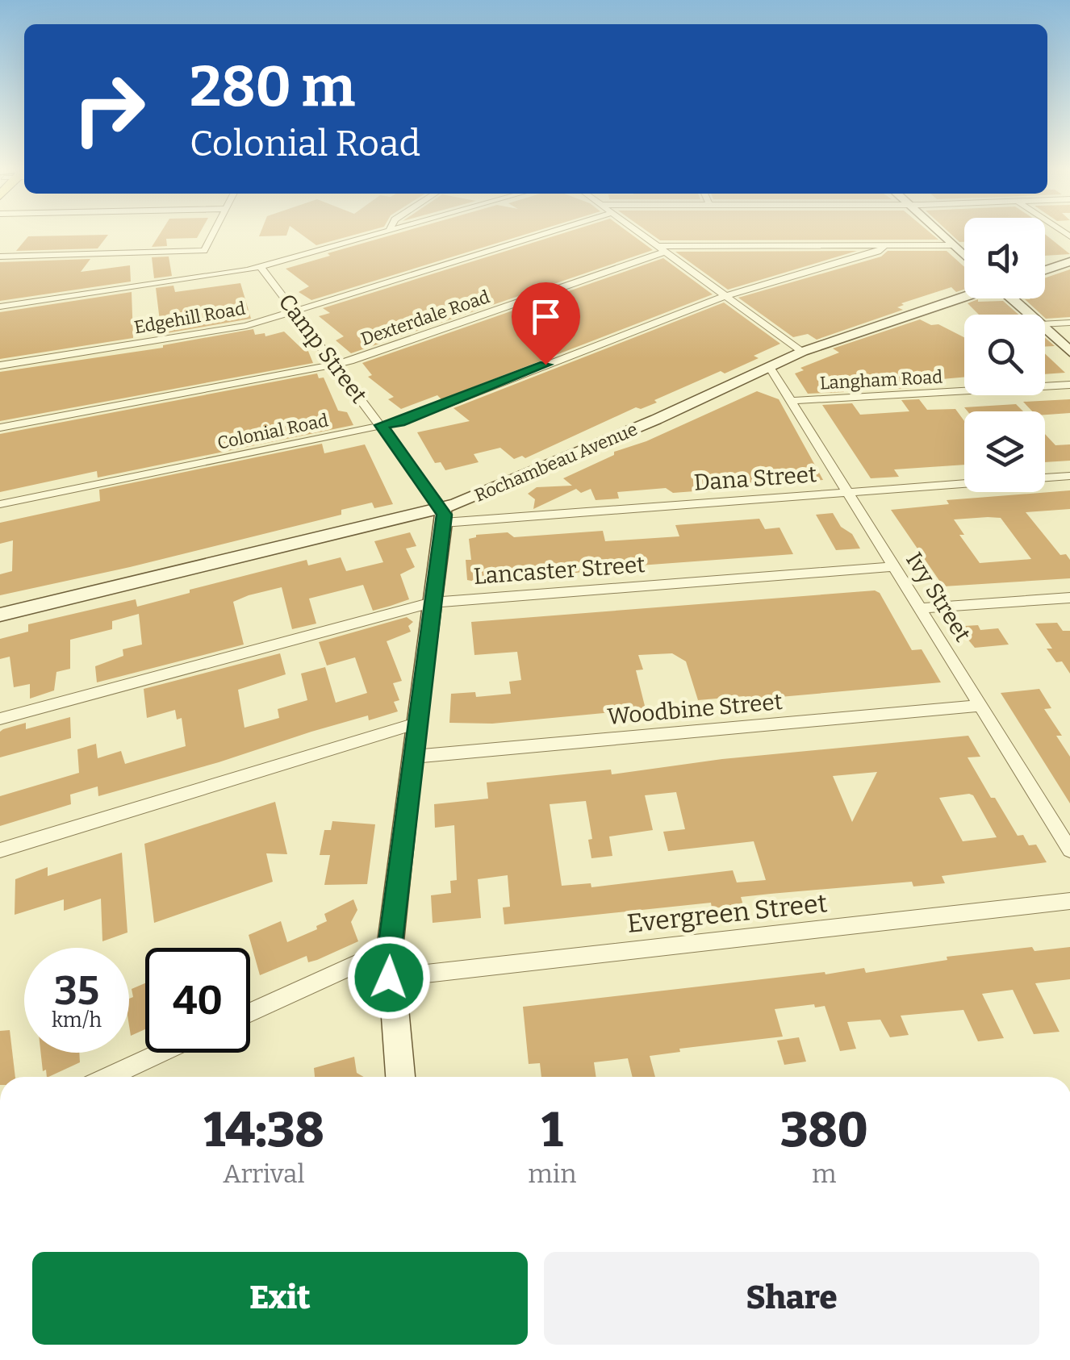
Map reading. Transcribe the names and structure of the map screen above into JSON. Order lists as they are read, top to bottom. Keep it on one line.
{"streets":{"street":["Edgehill Road","Dexterdale Road","Camp Street","Langham Road","Colonial Road","Rochambeau Avenue","Dana Street","Lancaster Street","Ivy Street","Woodbine Street","Evergreen Street"]},"crossings":[["Edgehill Road","Camp Street"],["Dexterdale Road","Camp Street"],["Dexterdale Road","Colonial Road"],["Camp Street","Colonial Road"],["Camp Street","Rochambeau Avenue"],["Camp Street","Dana Street"],["Langham Road","Ivy Street"],["Rochambeau Avenue","Dana Street"],["Rochambeau Avenue","Ivy Street"],["Dana Street","Ivy Street"],["Lancaster Street","Ivy Street"],["Ivy Street","Woodbine Street"]],"page":{"turn":["280 m","Colonial Road"],"speed":"35 km/h","limit":"40","eta":["14:38","Arrival","1","min","380","m"],"buttons":["Exit","Share"]}}
